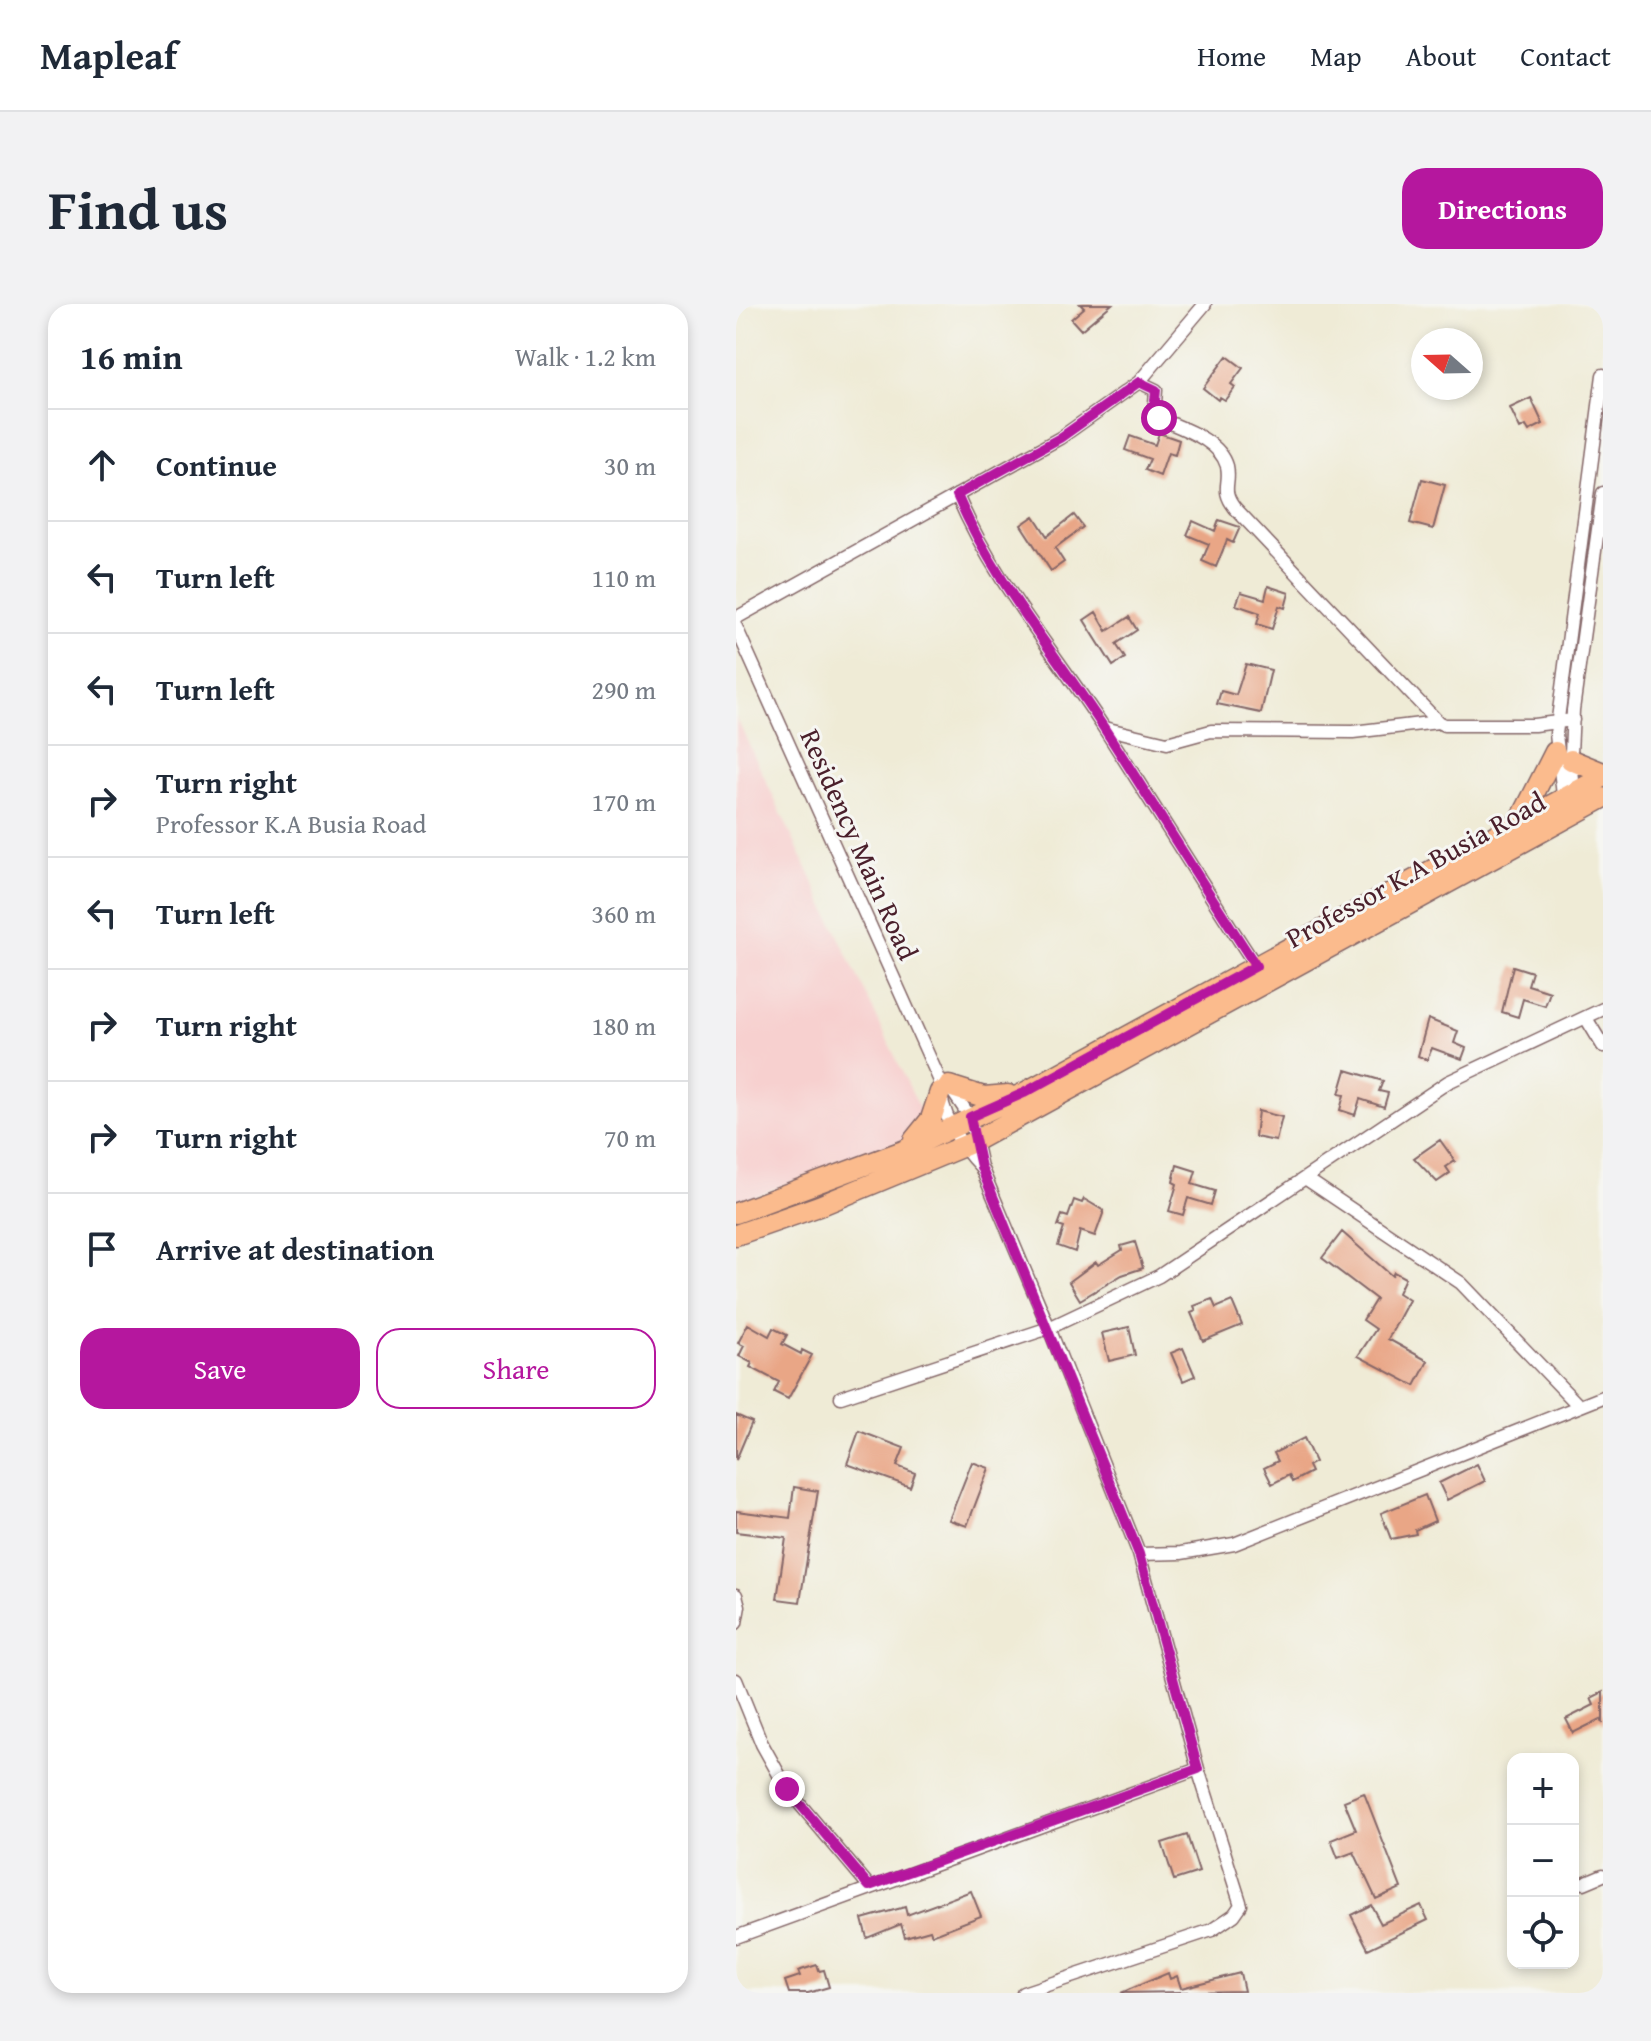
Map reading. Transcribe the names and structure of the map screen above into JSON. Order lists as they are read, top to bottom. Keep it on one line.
{"streets":{"main road":["Professor K.A Busia Road"],"street":["Residency Main Road"]},"north":"left","page":{"header":"Mapleaf","nav":["Home","Map","About","Contact"],"title":"Find us","buttons":["Directions",["Save","Share"]],"heading":["16 min","Walk · 1.2 km"],"list":[["Continue","30 m"],["Turn left","110 m"],["Turn left","290 m"],["Turn right","Professor K.A Busia Road","170 m"],["Turn left","360 m"],["Turn right","180 m"],["Turn right","70 m"],"Arrive at destination"],"map_buttons":["+","−"]}}
